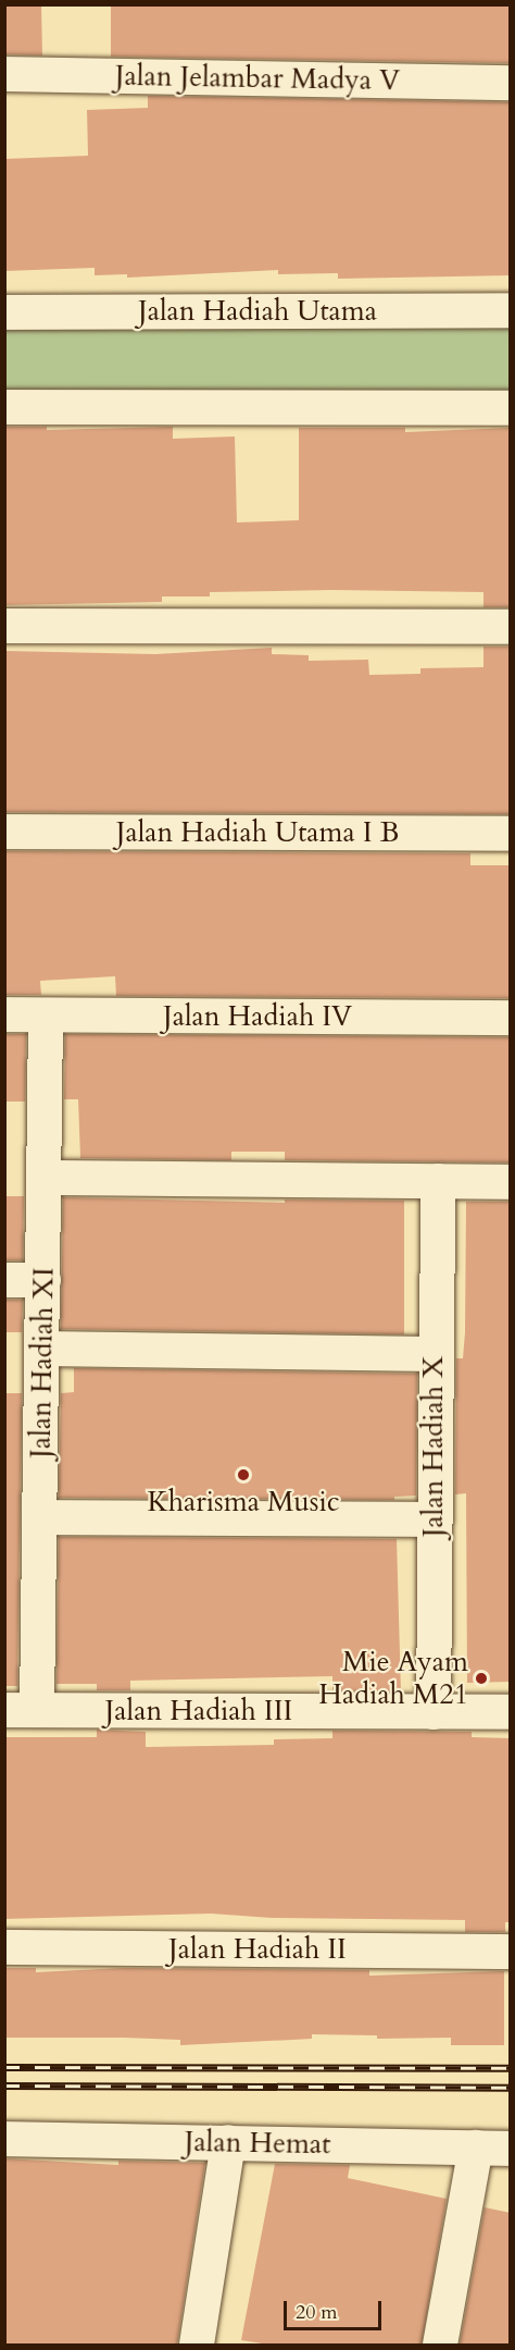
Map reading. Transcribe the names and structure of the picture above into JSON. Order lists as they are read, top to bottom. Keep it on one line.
{"streets":{"street":["Jalan Jelambar Madya V","Jalan Hadiah Utama","Jalan Hadiah Utama I B","Jalan Hadiah IV","Jalan Hadiah XI","Jalan Hadiah X","Jalan Hadiah III","Jalan Hadiah II","Jalan Hemat"]},"crossings":[["Jalan Hadiah IV","Jalan Hadiah XI"],["Jalan Hadiah XI","Jalan Hadiah III"],["Jalan Hadiah X","Jalan Hadiah III"]],"places":["Kharisma Music","Mie Ayam Hadiah M21"],"scale_bar":"20 m"}
